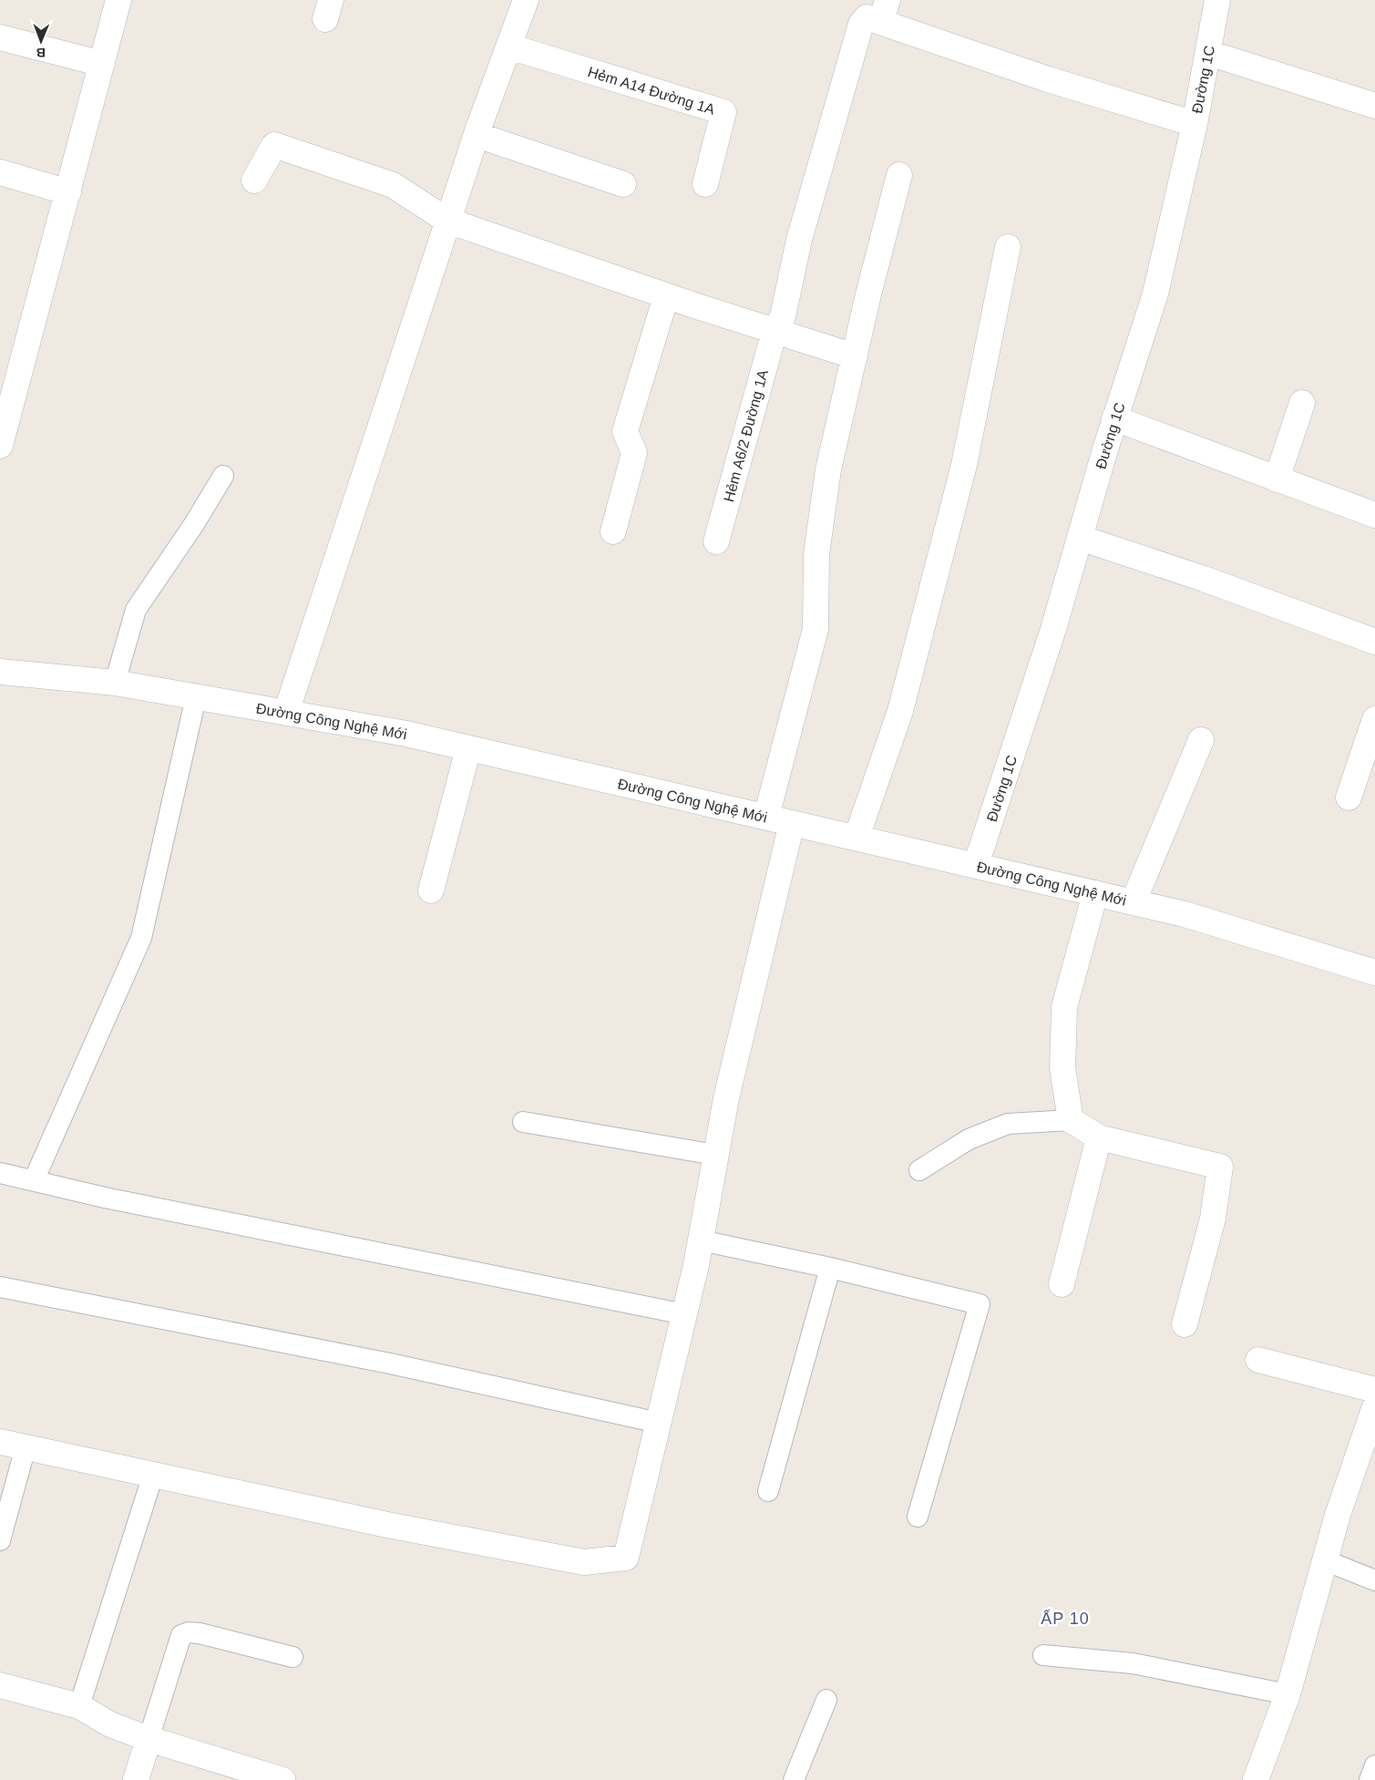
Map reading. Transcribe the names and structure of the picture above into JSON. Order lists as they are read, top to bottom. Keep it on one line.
{"streets":{"street":["Đường 1C","Hẻm A14 Đường 1A","Hẻm A6/2 Đường 1A","Đường Công Nghệ Mới"]},"crossings":[["Đường 1C","Đường Công Nghệ Mới"]],"districts":["ẤP 10"],"north":"bottom"}
